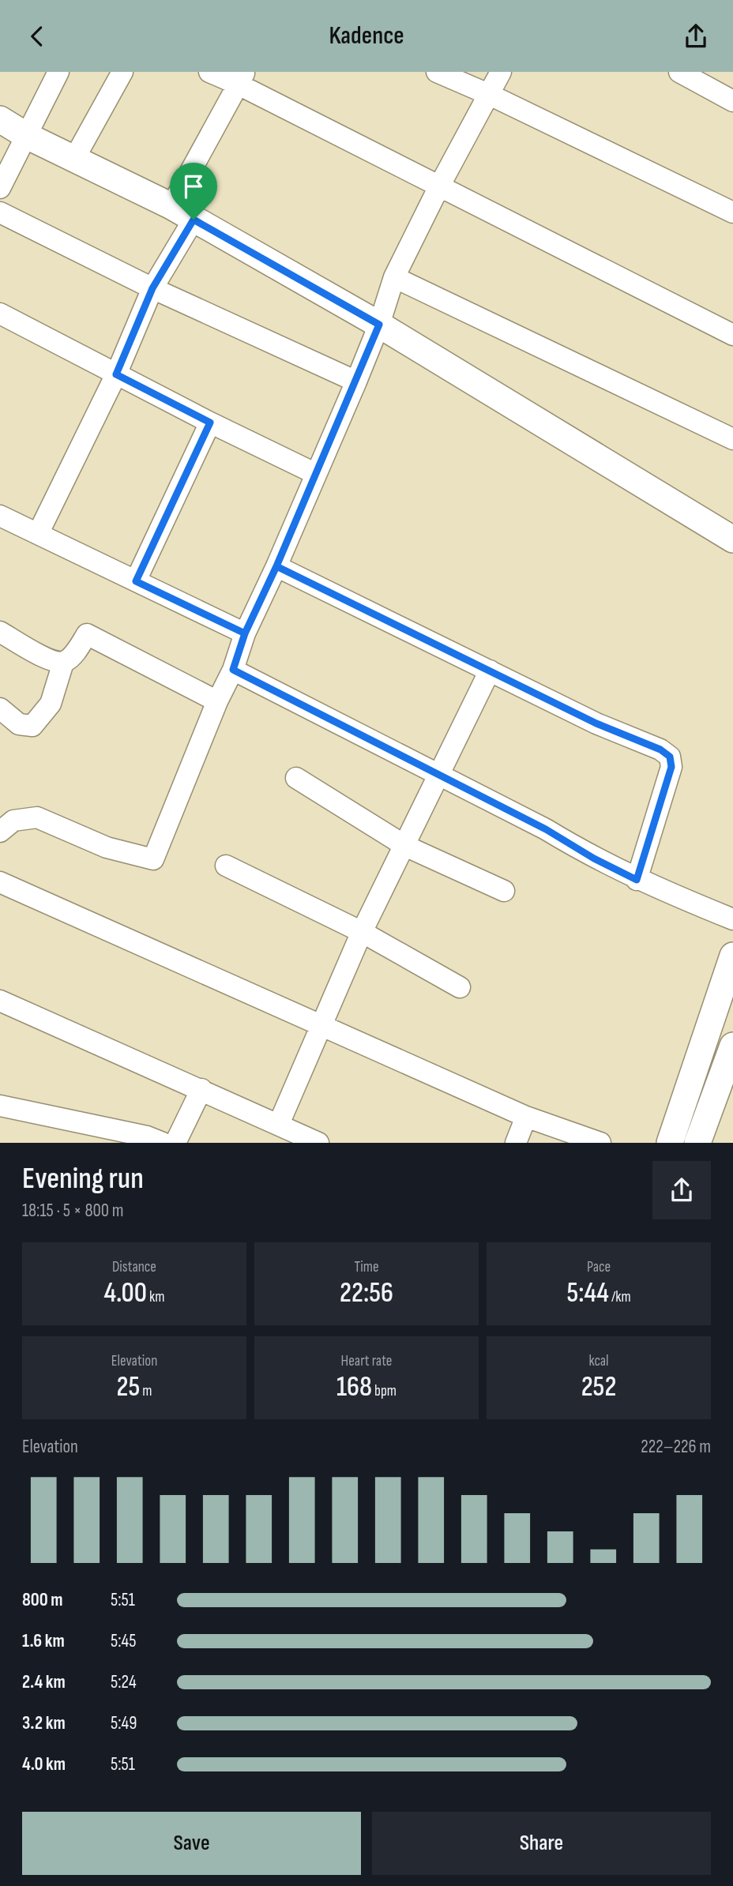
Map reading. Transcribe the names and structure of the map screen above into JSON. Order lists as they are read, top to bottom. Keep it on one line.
{"page":{"header":"Kadence","heading":["Evening run","18:15 · 5 × 800 m"],"stats":[["Distance","4.00 km"],["Time","22:56"],["Pace","5:44 /km"],["Elevation","25 m"],["Heart rate","168 bpm"],["kcal","252"]],"chart":["Elevation","222–226 m"],"list":[{"name":"800 m","note":"5:51"},{"name":"1.6 km","note":"5:45"},{"name":"2.4 km","note":"5:24"},{"name":"3.2 km","note":"5:49"},{"name":"4.0 km","note":"5:51"}],"buttons":["Save","Share"]}}
